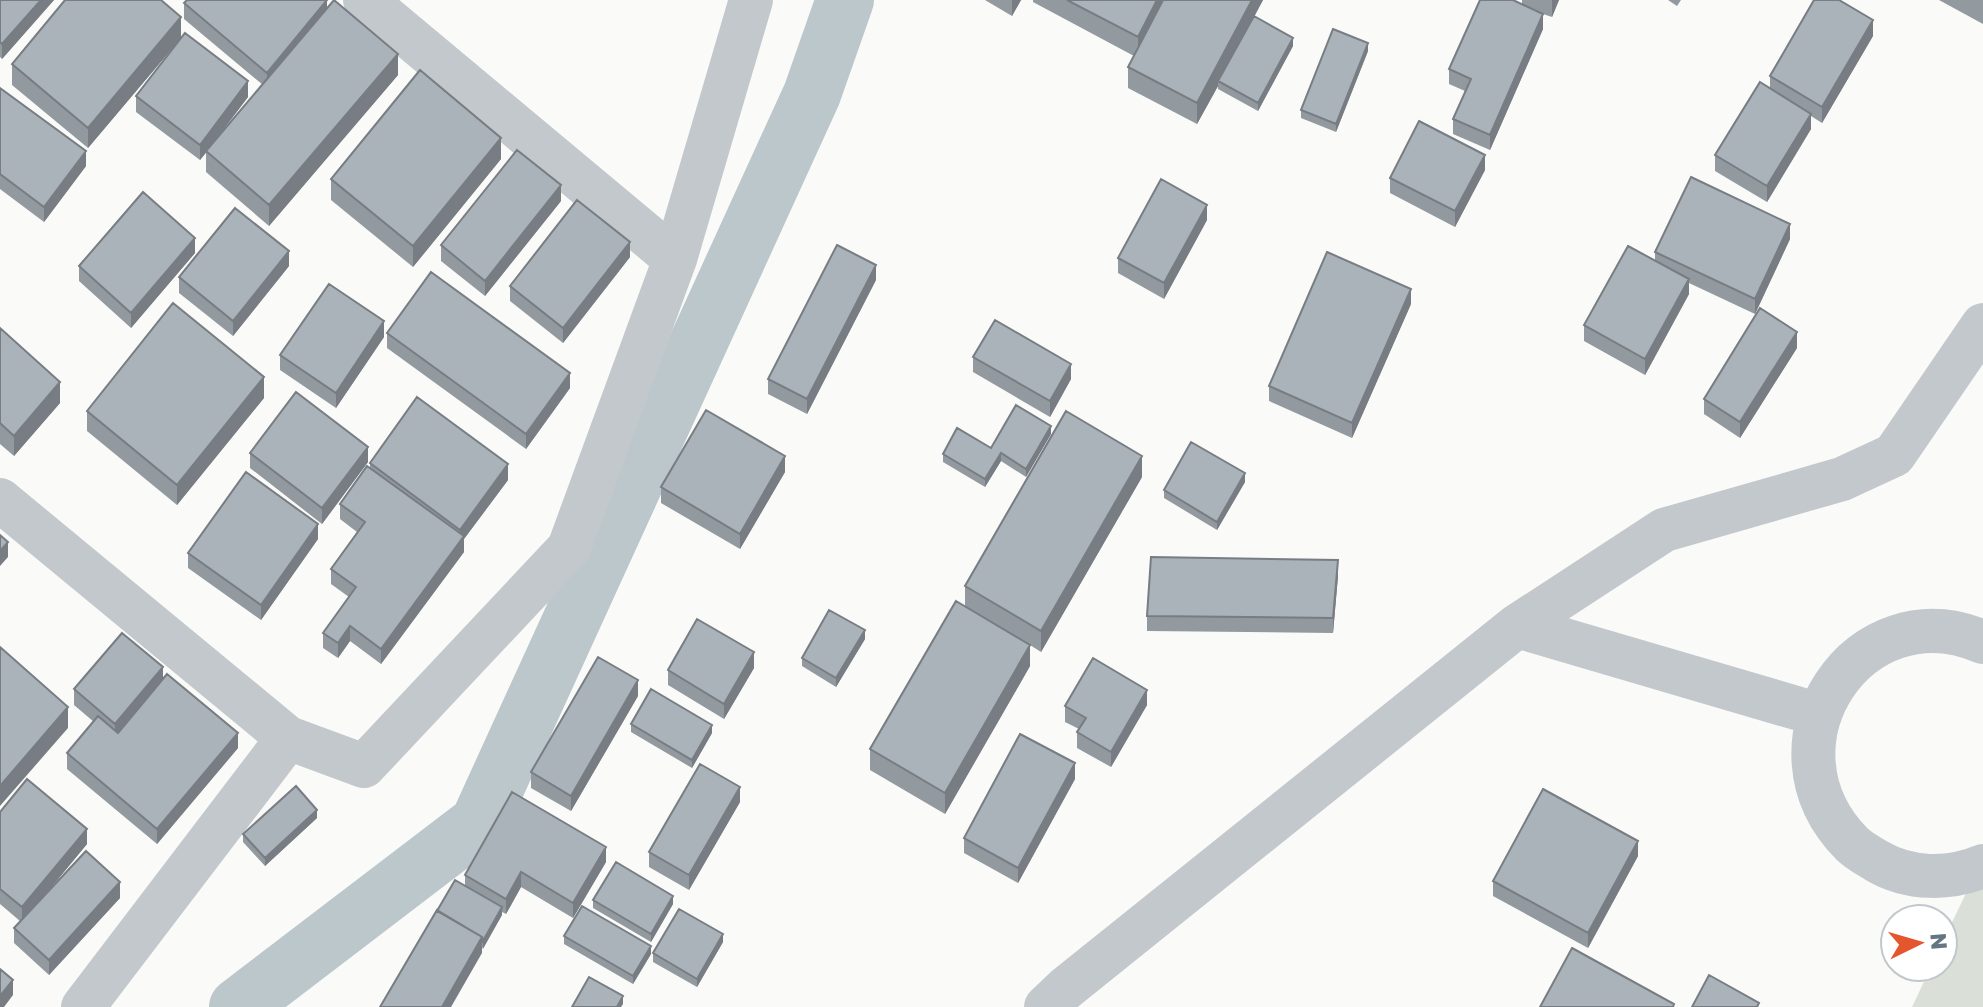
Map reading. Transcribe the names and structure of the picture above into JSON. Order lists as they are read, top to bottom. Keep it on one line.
{"north":"right"}
